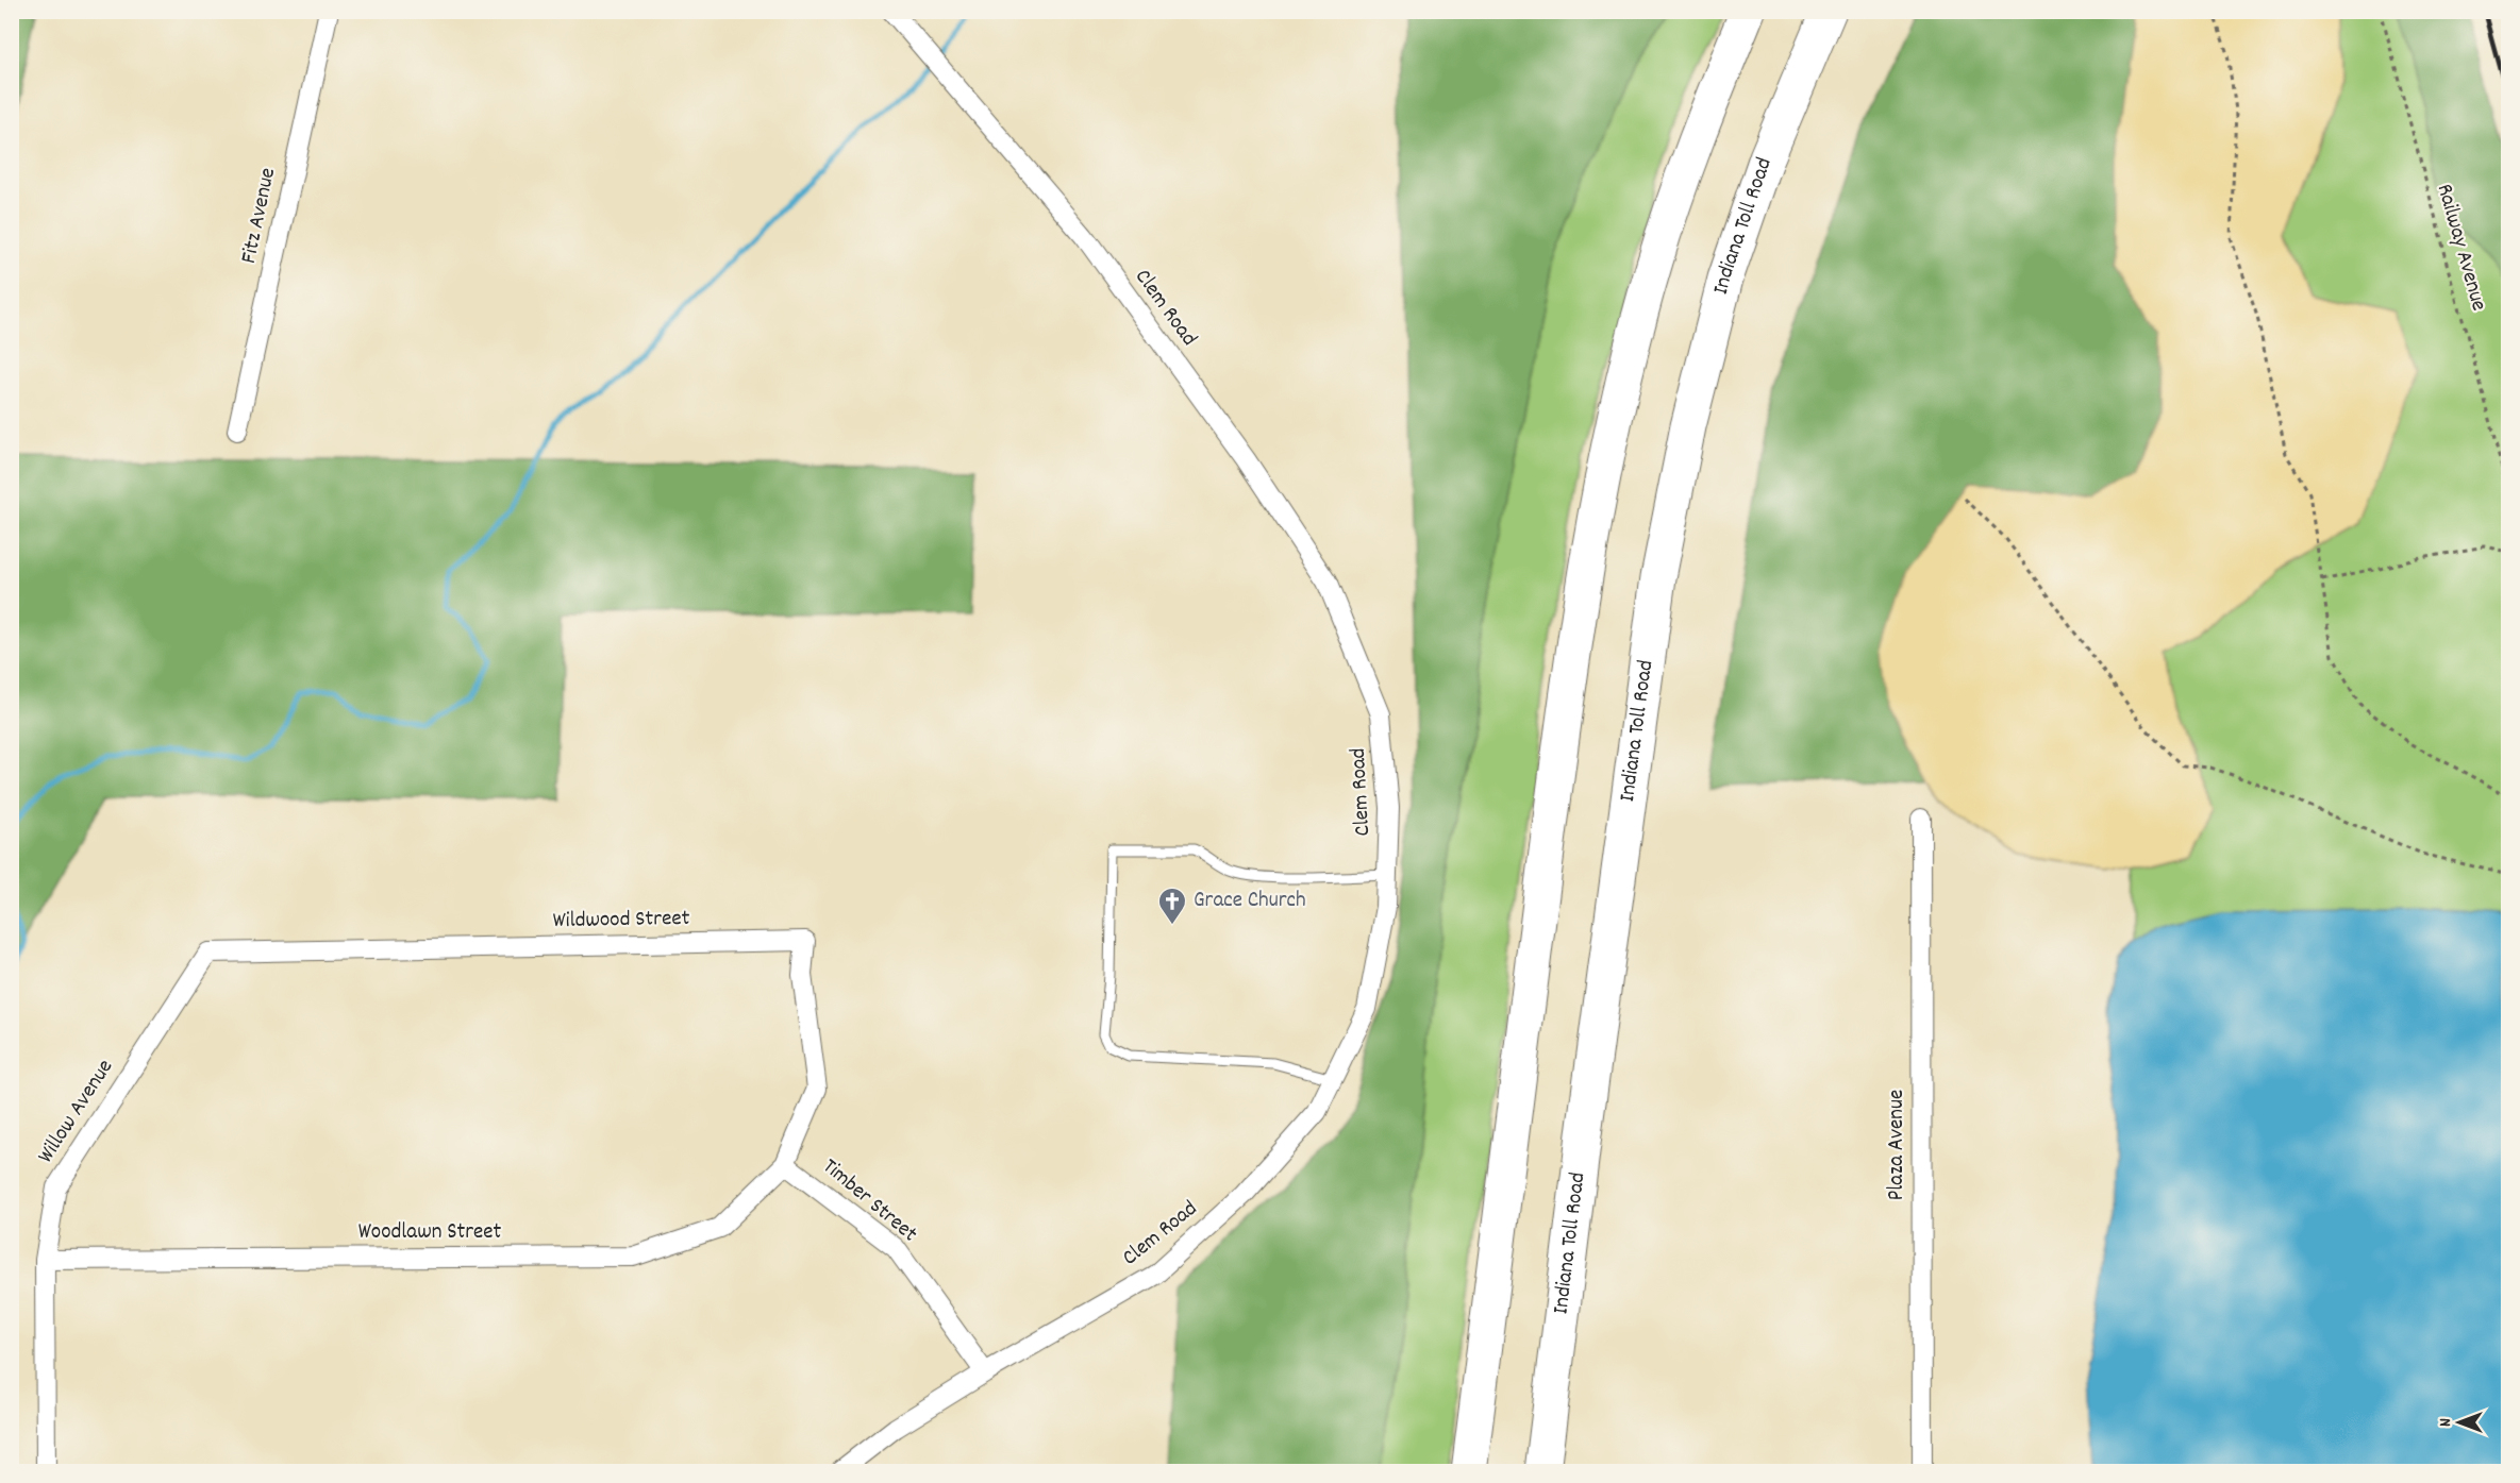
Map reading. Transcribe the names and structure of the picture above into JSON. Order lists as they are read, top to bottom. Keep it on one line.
{"streets":{"highway":["Indiana Toll Road"],"street":["Fitz Avenue","Clem Road","Wildwood Street","Willow Avenue","Plaza Avenue","Timber Street","Woodlawn Street"],"path":["Railway Avenue"]},"crossings":[["Clem Road","Timber Street"],["Wildwood Street","Willow Avenue"],["Wildwood Street","Timber Street"],["Wildwood Street","Woodlawn Street"],["Willow Avenue","Woodlawn Street"],["Timber Street","Woodlawn Street"]],"places":{"church":["Grace Church"]},"north":"left"}
